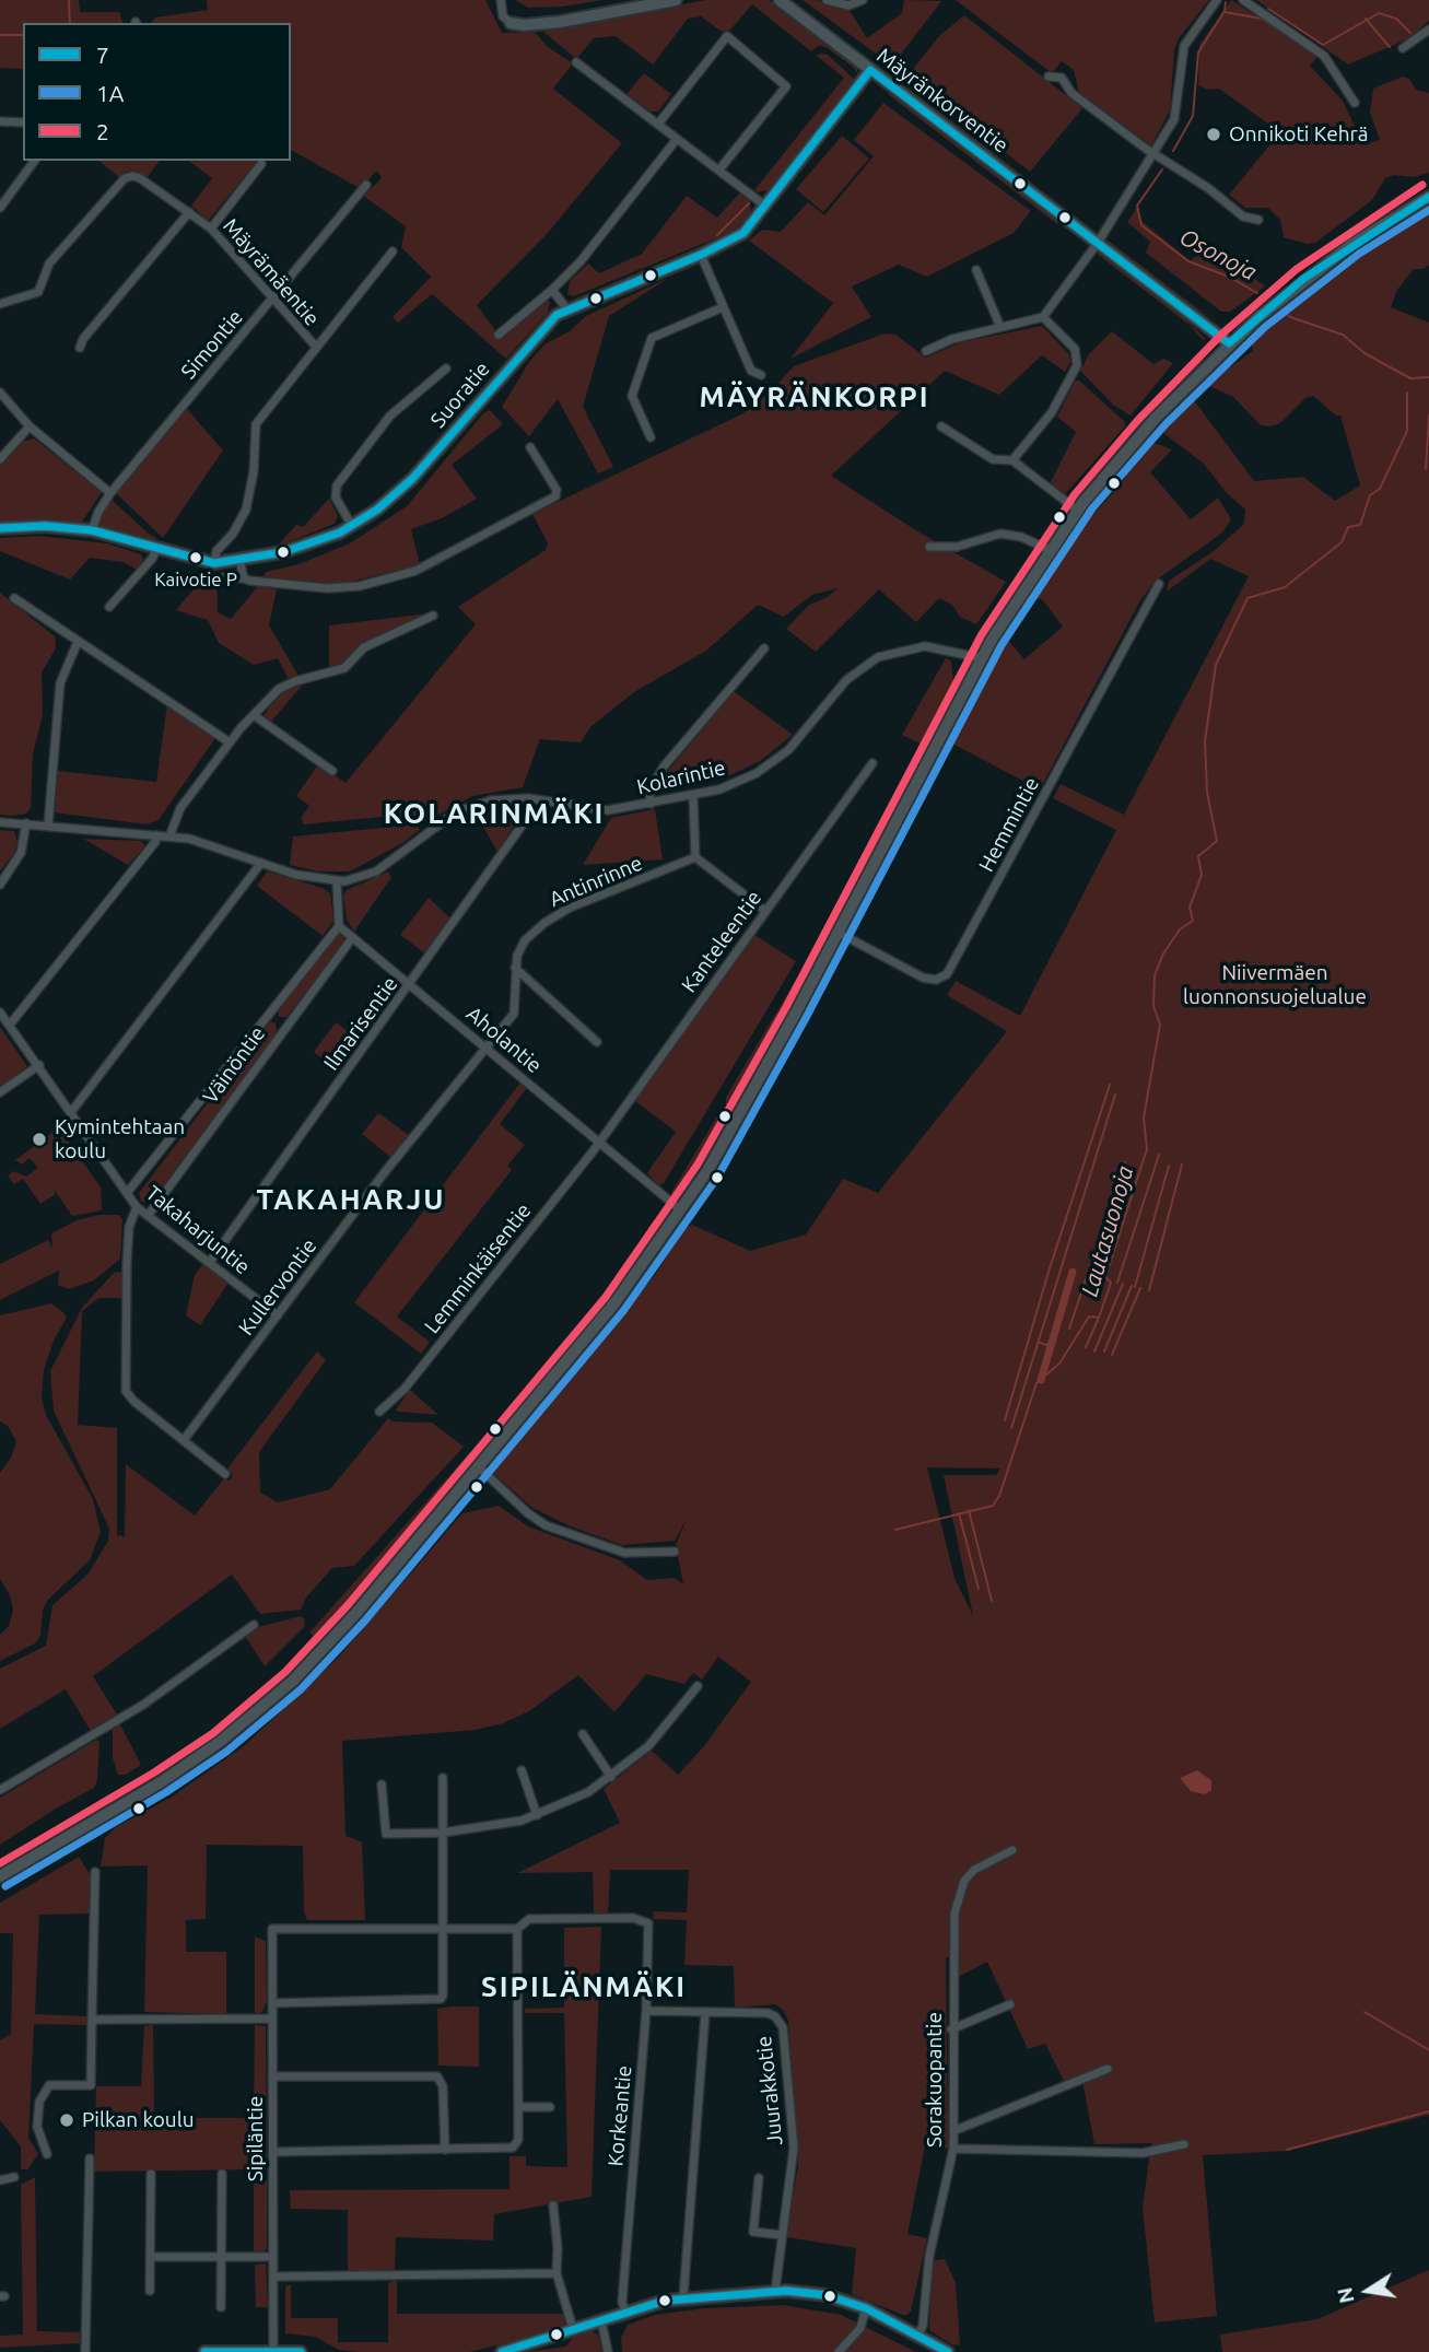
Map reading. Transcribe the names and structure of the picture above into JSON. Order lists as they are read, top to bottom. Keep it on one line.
{"streets":{"street":["Mäyränkorventie","Mäyrämäentie","Simontie","Suoratie","Kolarintie","Hemmintie","Antinrinne","Kanteleentie","Ilmarisentie","Aholantie","Väinöntie","Takaharjuntie","Lemminkäisentie","Kullervontie","Sorakuopantie","Juurakkotie","Korkeantie","Sipiläntie"]},"crossings":[["Mäyränkorventie","Suoratie"],["Mäyrämäentie","Simontie"],["Simontie","Suoratie"],["Kolarintie","Ilmarisentie"],["Antinrinne","Aholantie"],["Antinrinne","Kullervontie"],["Kanteleentie","Aholantie"],["Kanteleentie","Lemminkäisentie"],["Ilmarisentie","Aholantie"],["Ilmarisentie","Takaharjuntie"],["Aholantie","Väinöntie"],["Aholantie","Lemminkäisentie"],["Aholantie","Kullervontie"],["Väinöntie","Takaharjuntie"],["Takaharjuntie","Kullervontie"],["Juurakkotie","Korkeantie"]],"districts":["MÄYRÄNKORPI","KOLARINMÄKI","TAKAHARJU","SIPILÄNMÄKI"],"water":["Osonoja","Lautasuonoja"],"parks":["Niivermäen luonnonsuojelualue"],"places":["Onnikoti Kehrä","Kaivotie P","Kymintehtaan koulu","Pilkan koulu"],"lines":["transit line 7","transit line 2","transit line 1A"],"legend":["7","1A","2"],"north":"left"}
